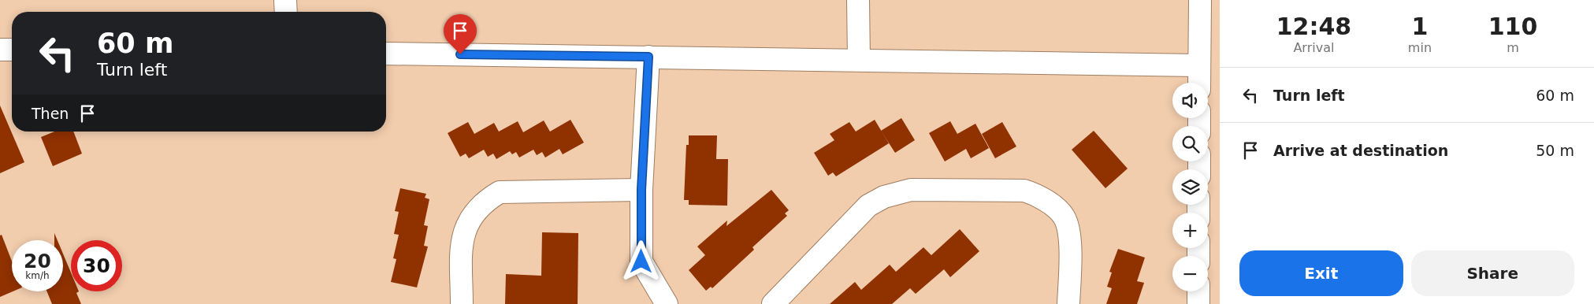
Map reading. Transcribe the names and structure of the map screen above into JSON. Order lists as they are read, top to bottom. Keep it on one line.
{"page":{"eta":["12:48","Arrival","1","min","110","m"],"turn":["60 m","Turn left"],"list":[{"name":"Turn left","value":"60 m"},{"name":"Arrive at destination","value":"50 m"}],"map_buttons":["+","−"],"then":"Then","speed":"20 km/h","limit":"30","buttons":["Exit","Share"]}}
